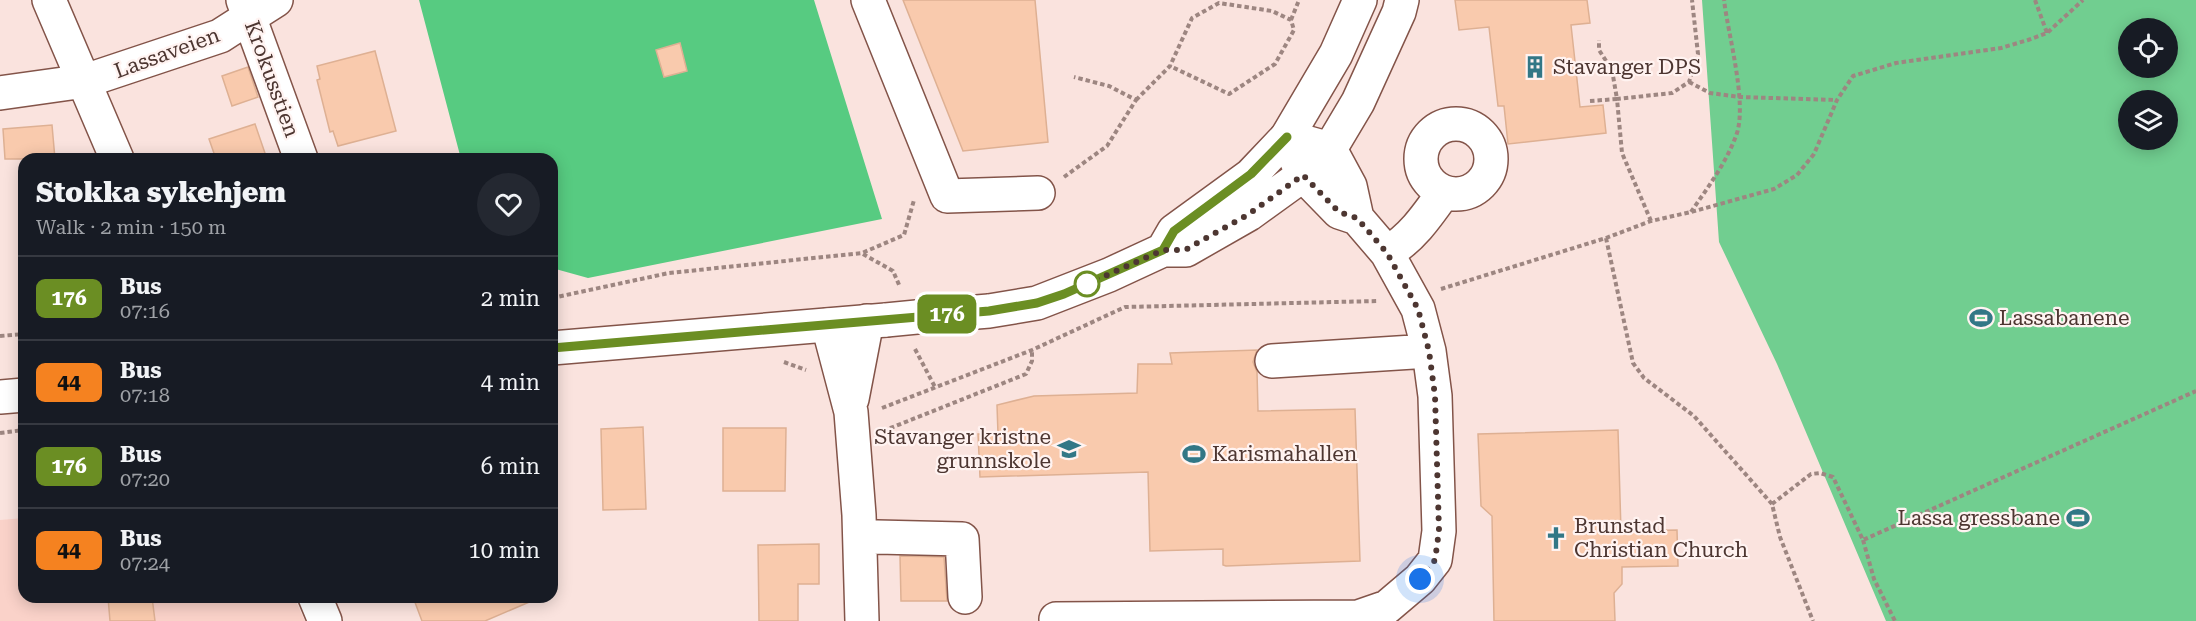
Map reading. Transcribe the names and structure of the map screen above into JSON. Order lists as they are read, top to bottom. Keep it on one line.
{"streets":{"street":["Lassaveien","Krokusstien"]},"crossings":[["Lassaveien","Krokusstien"]],"places":{"building":["Stavanger DPS"],"sports":["Lassabanene","Karismahallen","Lassa gressbane"],"school or university":["Stavanger kristne grunnskole"],"church":["Brunstad Christian Church"]},"lines":["bus line 176"],"page":{"on_map":"176","heading":["Stokka sykehjem","Walk · 2 min · 150 m"],"list":[{"mark":"176","name":"Bus","note":"07:16","value":"2 min"},{"mark":"44","name":"Bus","note":"07:18","value":"4 min"},{"mark":"176","name":"Bus","note":"07:20","value":"6 min"},{"mark":"44","name":"Bus","note":"07:24","value":"10 min"}]}}
